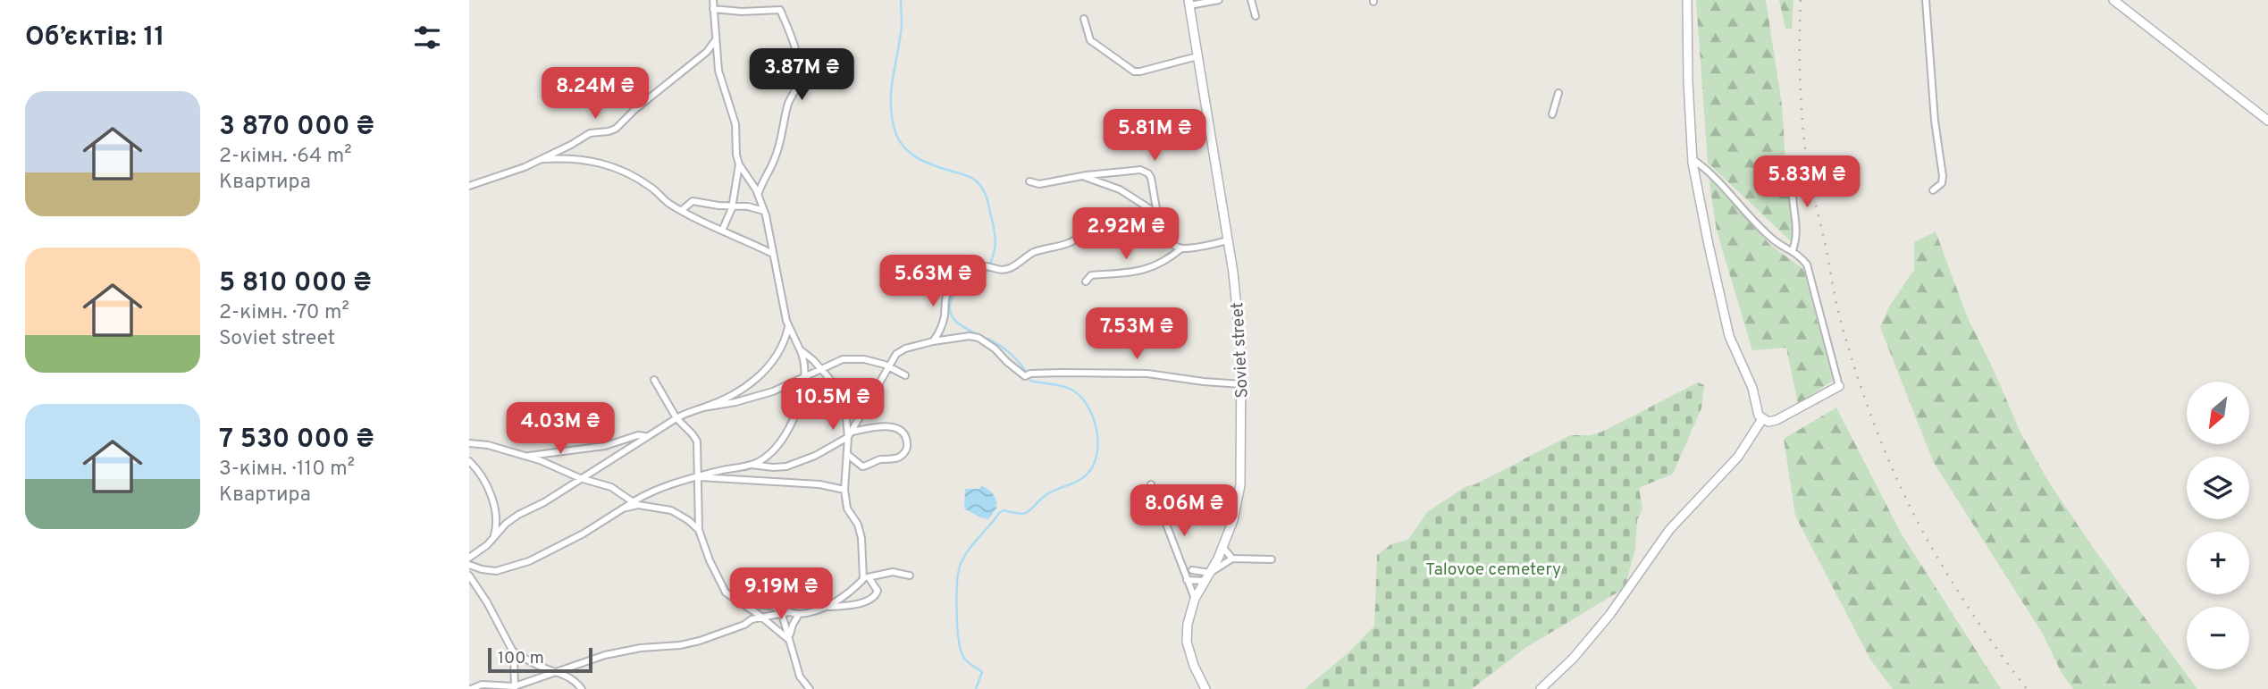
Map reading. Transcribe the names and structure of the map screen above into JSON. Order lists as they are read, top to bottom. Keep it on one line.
{"streets":{"main road":["Soviet street"]},"parks":["Talovoe cemetery"],"scale_bar":"100 m","north":"bottom left","page":{"heading":"Об’єктів: 11","price":["3.87M ₴","8.24M ₴","5.81M ₴","5.83M ₴","2.92M ₴","5.63M ₴","7.53M ₴","10.5M ₴","4.03M ₴","8.06M ₴","9.19M ₴"],"list":[{"name":"3 870 000 ₴","note":"2-кімн. · 64 m² · Квартира"},{"name":"5 810 000 ₴","note":"2-кімн. · 70 m² · Soviet street"},{"name":"7 530 000 ₴","note":"3-кімн. · 110 m² · Квартира"}],"map_buttons":["+","−"],"scale":"100 m"}}
